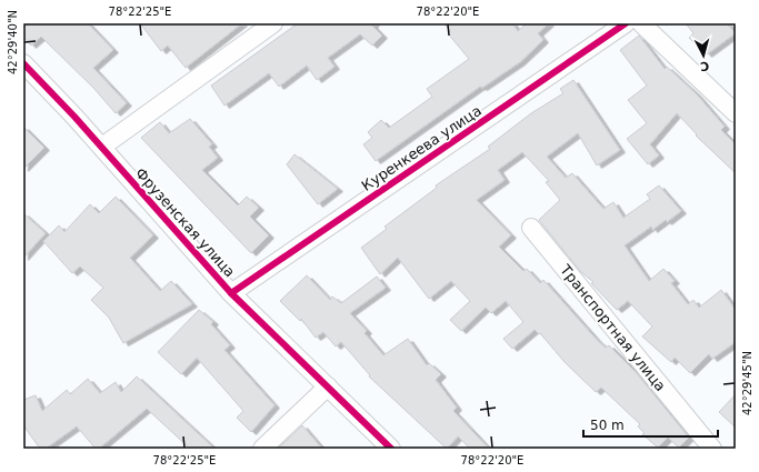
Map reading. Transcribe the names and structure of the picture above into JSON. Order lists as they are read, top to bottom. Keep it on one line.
{"streets":{"street":["Куренкеева улица","Фрузенская улица","Транспортная улица"]},"crossings":[["Куренкеева улица","Фрузенская улица"]],"scale_bar":"50 m","north":"bottom","coordinates":["78°22'25\"E","78°22'20\"E","42°29'40\"N","42°29'45\"N"]}
